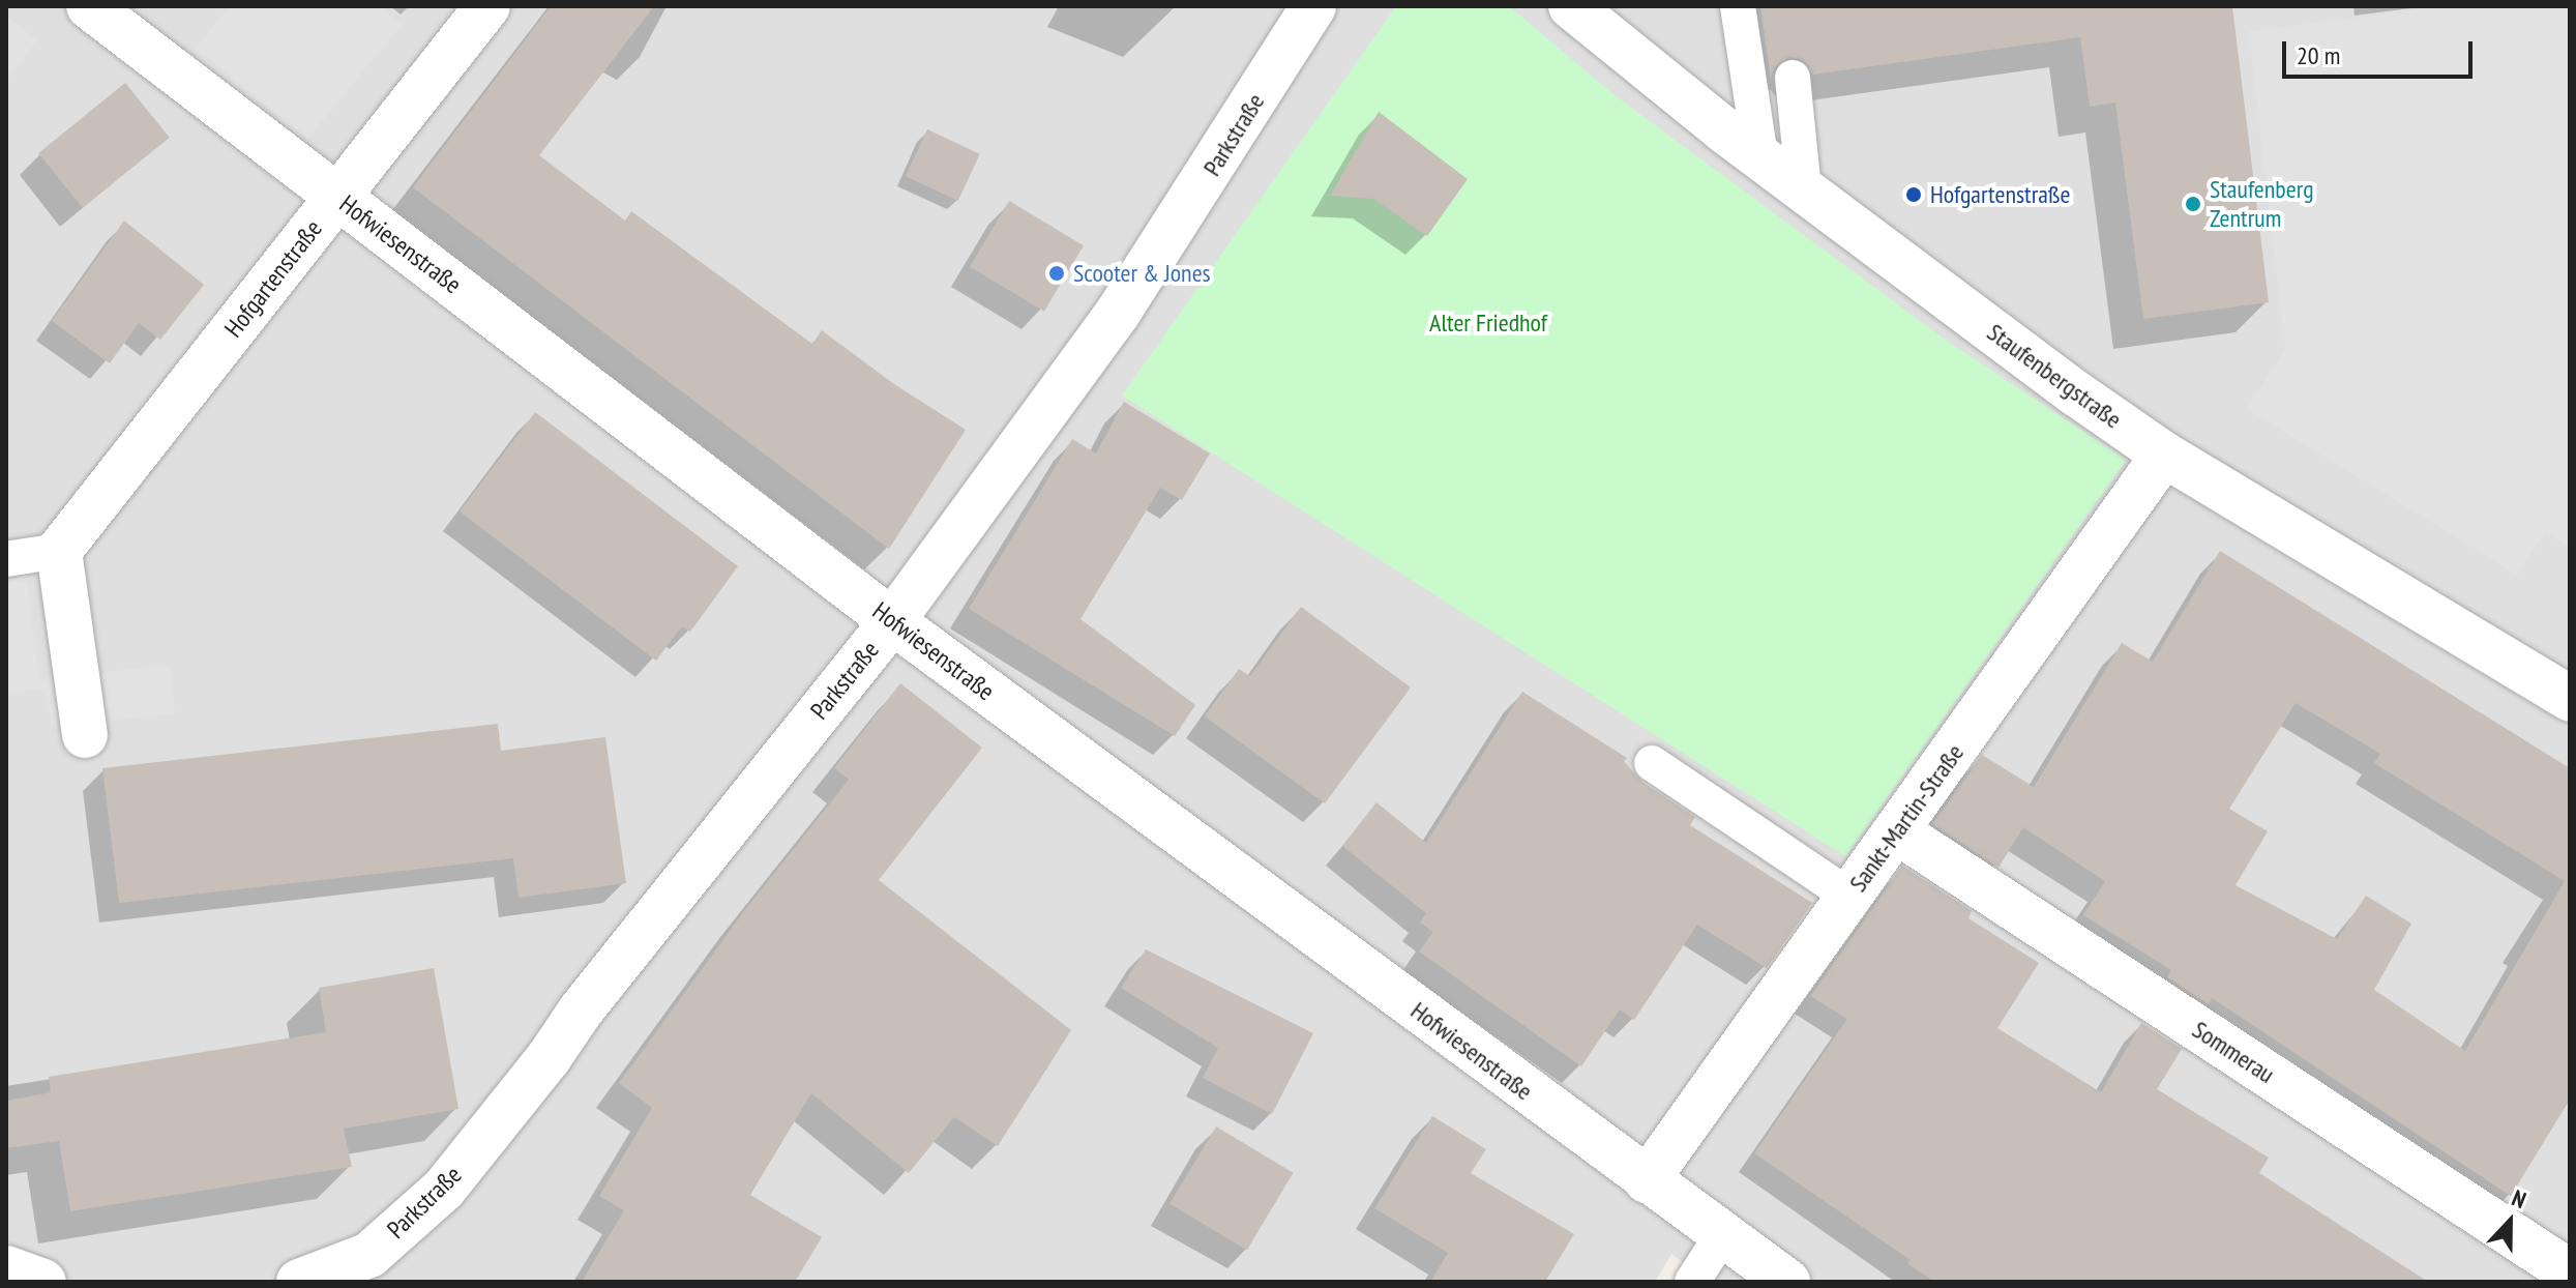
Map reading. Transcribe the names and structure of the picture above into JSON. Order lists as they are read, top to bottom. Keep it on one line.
{"streets":{"street":["Parkstraße","Hofwiesenstraße","Hofgartenstraße","Staufenbergstraße","Sankt-Martin-Straße","Sommerau"]},"crossings":[["Parkstraße","Hofwiesenstraße"],["Hofwiesenstraße","Hofgartenstraße"],["Hofwiesenstraße","Sankt-Martin-Straße"],["Staufenbergstraße","Sankt-Martin-Straße"],["Sankt-Martin-Straße","Sommerau"]],"parks":["Alter Friedhof"],"places":["Hofgartenstraße","Staufenberg Zentrum","Scooter & Jones"],"scale_bar":"20 m","north":"top"}
